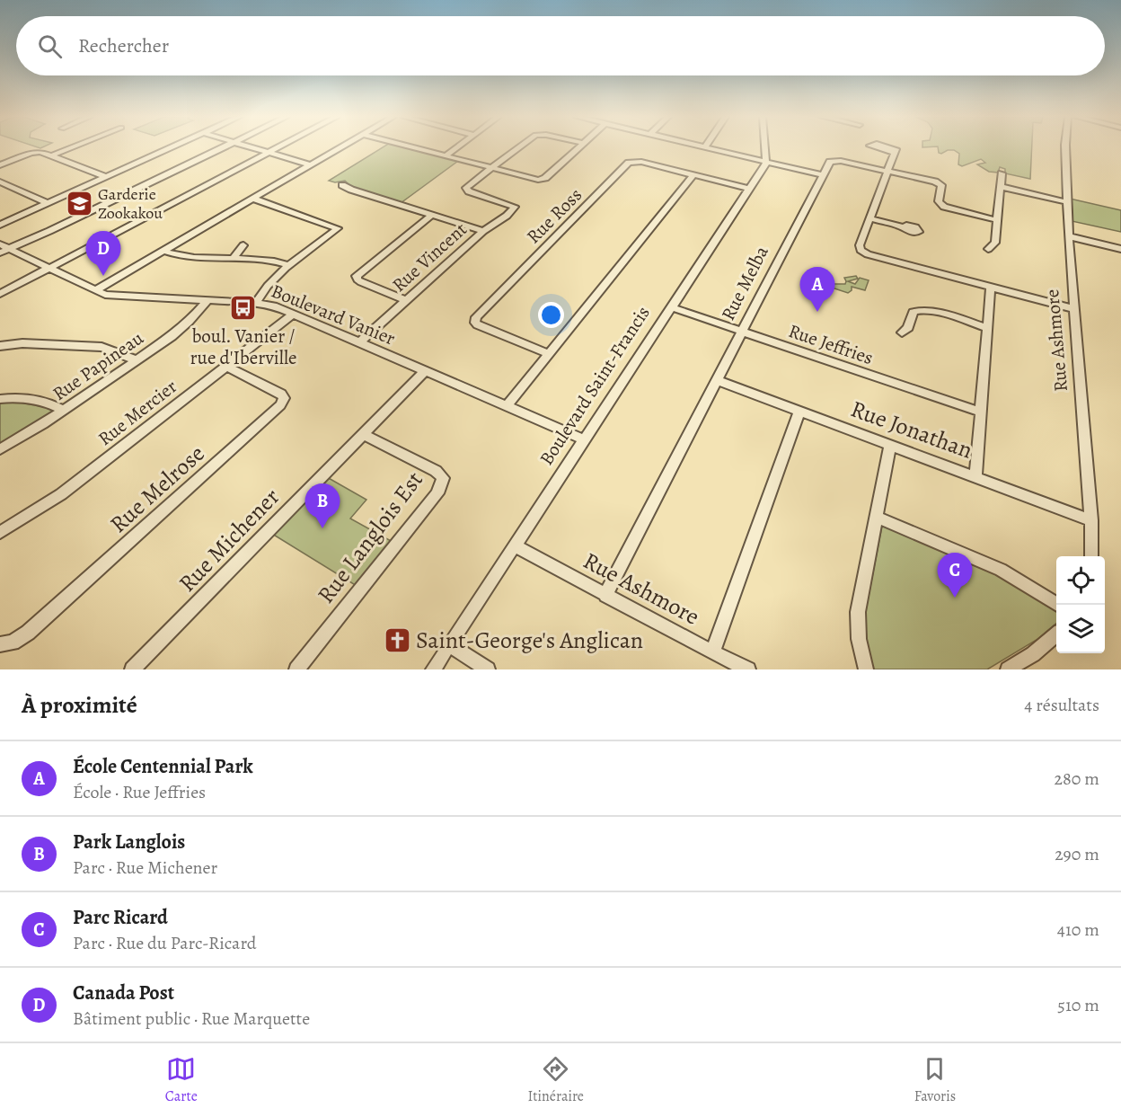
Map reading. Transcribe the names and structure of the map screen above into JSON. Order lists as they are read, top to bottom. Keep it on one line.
{"streets":{"street":["Rue Ross","Rue Vincent","Rue Melba","Boulevard Vanier","Rue Ashmore","Rue Jeffries","Rue Papineau","Boulevard Saint-Francis","Rue Mercier","Rue Jonathan","Rue Melrose","Rue Langlois Est","Rue Michener"]},"crossings":[["Rue Ross","Boulevard Saint-Francis"],["Rue Vincent","Boulevard Vanier"],["Rue Melba","Rue Ashmore"],["Rue Melba","Rue Jeffries"],["Rue Melba","Rue Jonathan"],["Boulevard Vanier","Rue Papineau"],["Boulevard Vanier","Boulevard Saint-Francis"],["Boulevard Vanier","Rue Mercier"],["Boulevard Vanier","Rue Michener"],["Rue Ashmore","Boulevard Saint-Francis"],["Rue Ashmore","Rue Jonathan"],["Rue Jeffries","Boulevard Saint-Francis"],["Rue Mercier","Rue Melrose"],["Rue Langlois Est","Rue Michener"]],"places":{"school or university":["Garderie Zookakou"],"bus stop":["boul. Vanier / rue d'Iberville"],"church":["Saint-George's Anglican"]},"page":{"search":"Rechercher","pins":["D","A","B","C"],"heading":["À proximité","4 résultats"],"list":[{"mark":"A","name":"École Centennial Park","note":"École · Rue Jeffries","value":"280 m"},{"mark":"B","name":"Park Langlois","note":"Parc · Rue Michener","value":"290 m"},{"mark":"C","name":"Parc Ricard","note":"Parc · Rue du Parc-Ricard","value":"410 m"},{"mark":"D","name":"Canada Post","note":"Bâtiment public · Rue Marquette","value":"510 m"}],"nav":["Carte","Itinéraire","Favoris"]}}
